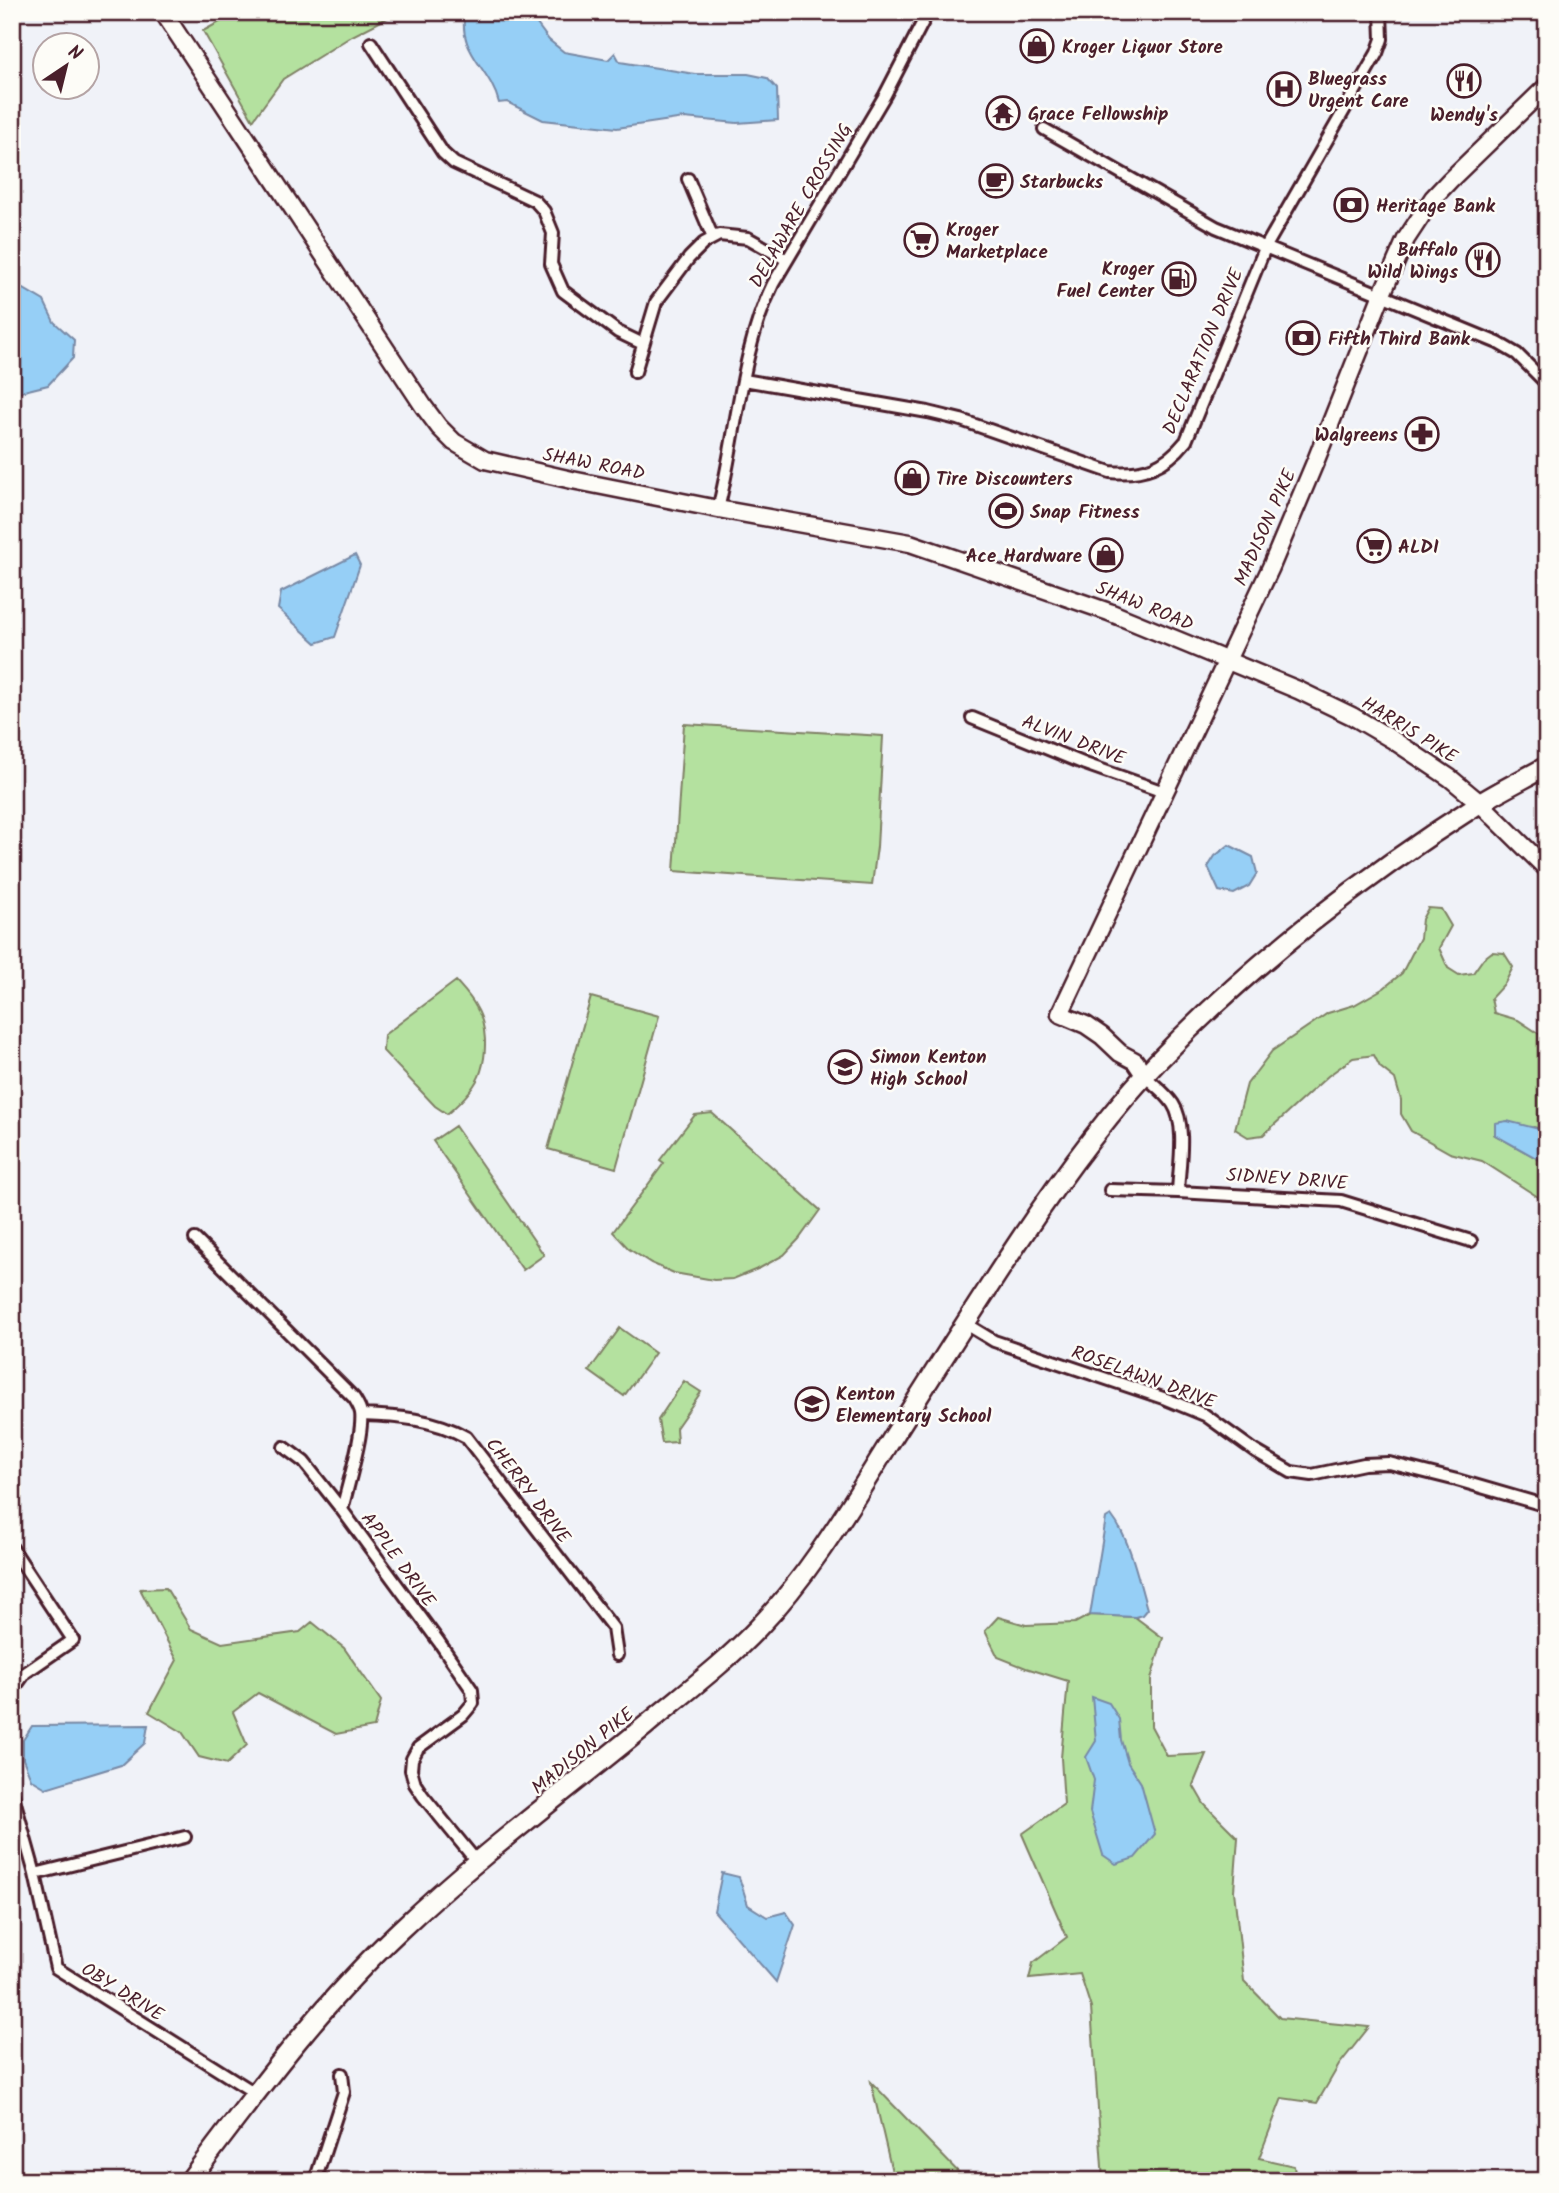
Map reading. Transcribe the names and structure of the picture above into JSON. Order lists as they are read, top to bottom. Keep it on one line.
{"streets":{"main road":["SHAW ROAD","MADISON PIKE","HARRIS PIKE"],"street":["DELAWARE CROSSING","DECLARATION DRIVE","ALVIN DRIVE","SIDNEY DRIVE","ROSELAWN DRIVE","CHERRY DRIVE","APPLE DRIVE","OBY DRIVE"]},"crossings":[["DELAWARE CROSSING","DECLARATION DRIVE"],["DELAWARE CROSSING","SHAW ROAD"],["SHAW ROAD","MADISON PIKE"],["SHAW ROAD","HARRIS PIKE"],["MADISON PIKE","HARRIS PIKE"],["MADISON PIKE","ALVIN DRIVE"],["MADISON PIKE","ROSELAWN DRIVE"],["MADISON PIKE","APPLE DRIVE"],["MADISON PIKE","OBY DRIVE"],["CHERRY DRIVE","APPLE DRIVE"]],"places":{"shop":["Kroger Liquor Store","Tire Discounters","Ace Hardware"],"restaurant":["Wendy's","Buffalo Wild Wings"],"hospital":["Bluegrass Urgent Care"],"temple":["Grace Fellowship"],"cafe":["Starbucks"],"bank":["Heritage Bank","Fifth Third Bank"],"supermarket":["Kroger Marketplace","ALDI"],"fuel station":["Kroger Fuel Center"],"pharmacy":["Walgreens"],"sports":["Snap Fitness"],"school or university":["Simon Kenton High School","Kenton Elementary School"]},"north":"top right"}
